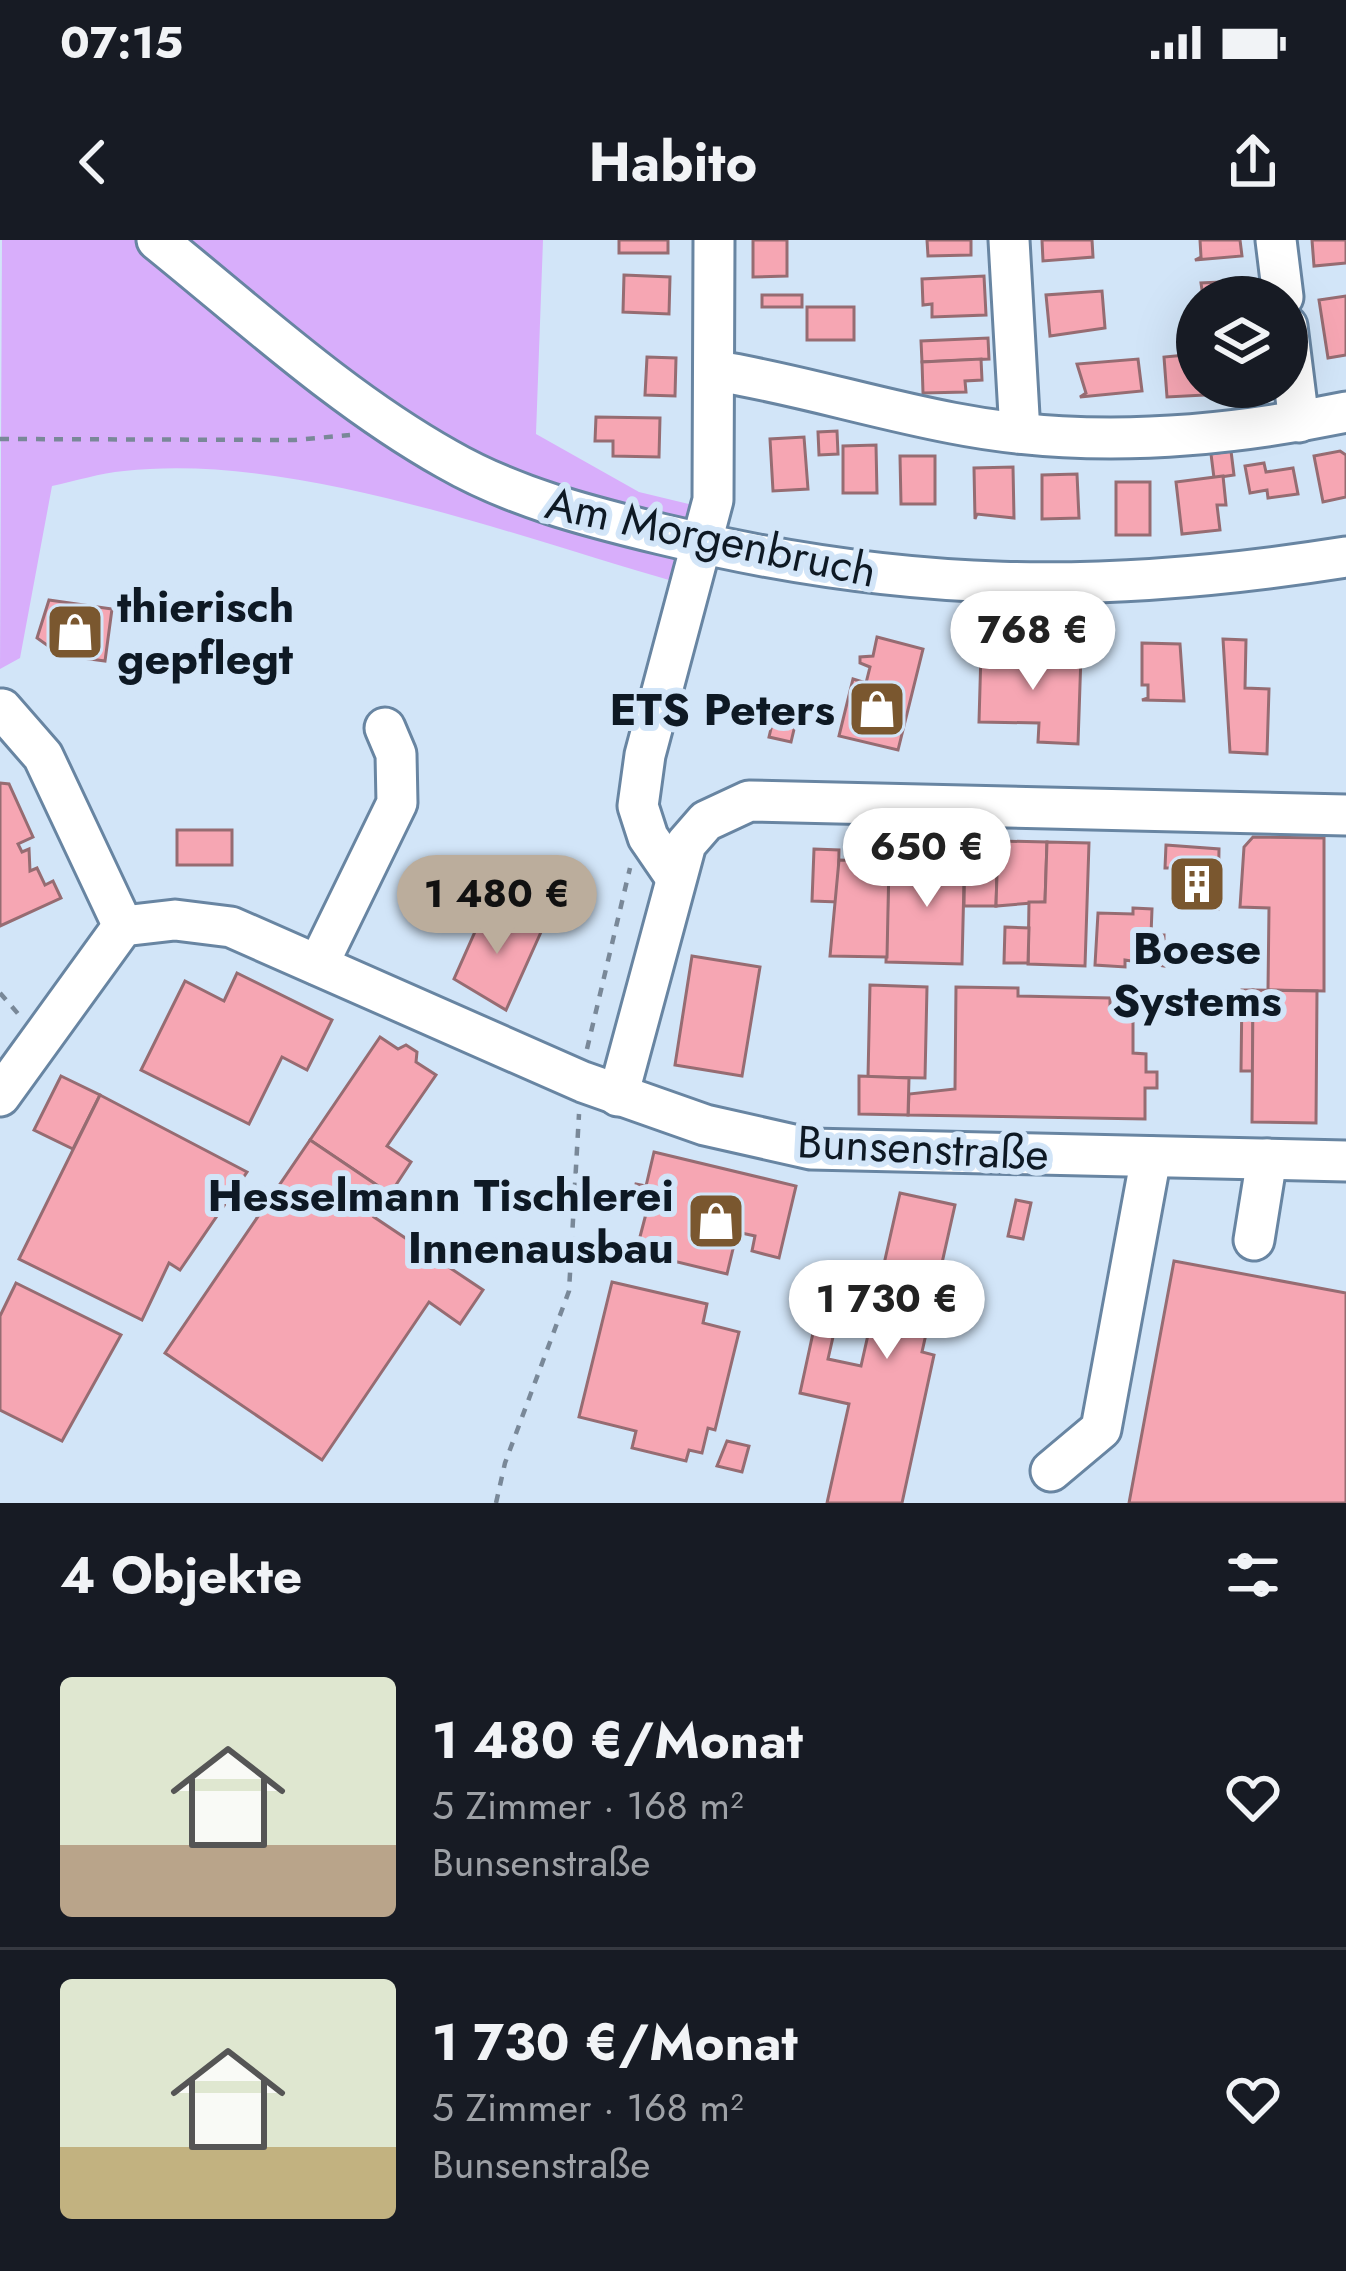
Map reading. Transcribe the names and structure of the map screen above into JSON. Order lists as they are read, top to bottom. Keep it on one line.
{"streets":{"street":["Am Morgenbruch","Bunsenstraße"]},"places":{"shop":["thierisch gepflegt","ETS Peters","Hesselmann Tischlerei Innenausbau"],"building":["Boese Systems"]},"page":{"status":"07:15","header":"Habito","price":["768 €","650 €","1 480 €","1 730 €"],"heading":"4 Objekte","list":[{"name":"1 480 €/Monat","note":"5 Zimmer · 168 m² · Bunsenstraße"},{"name":"1 730 €/Monat","note":"5 Zimmer · 168 m² · Bunsenstraße"}]}}
